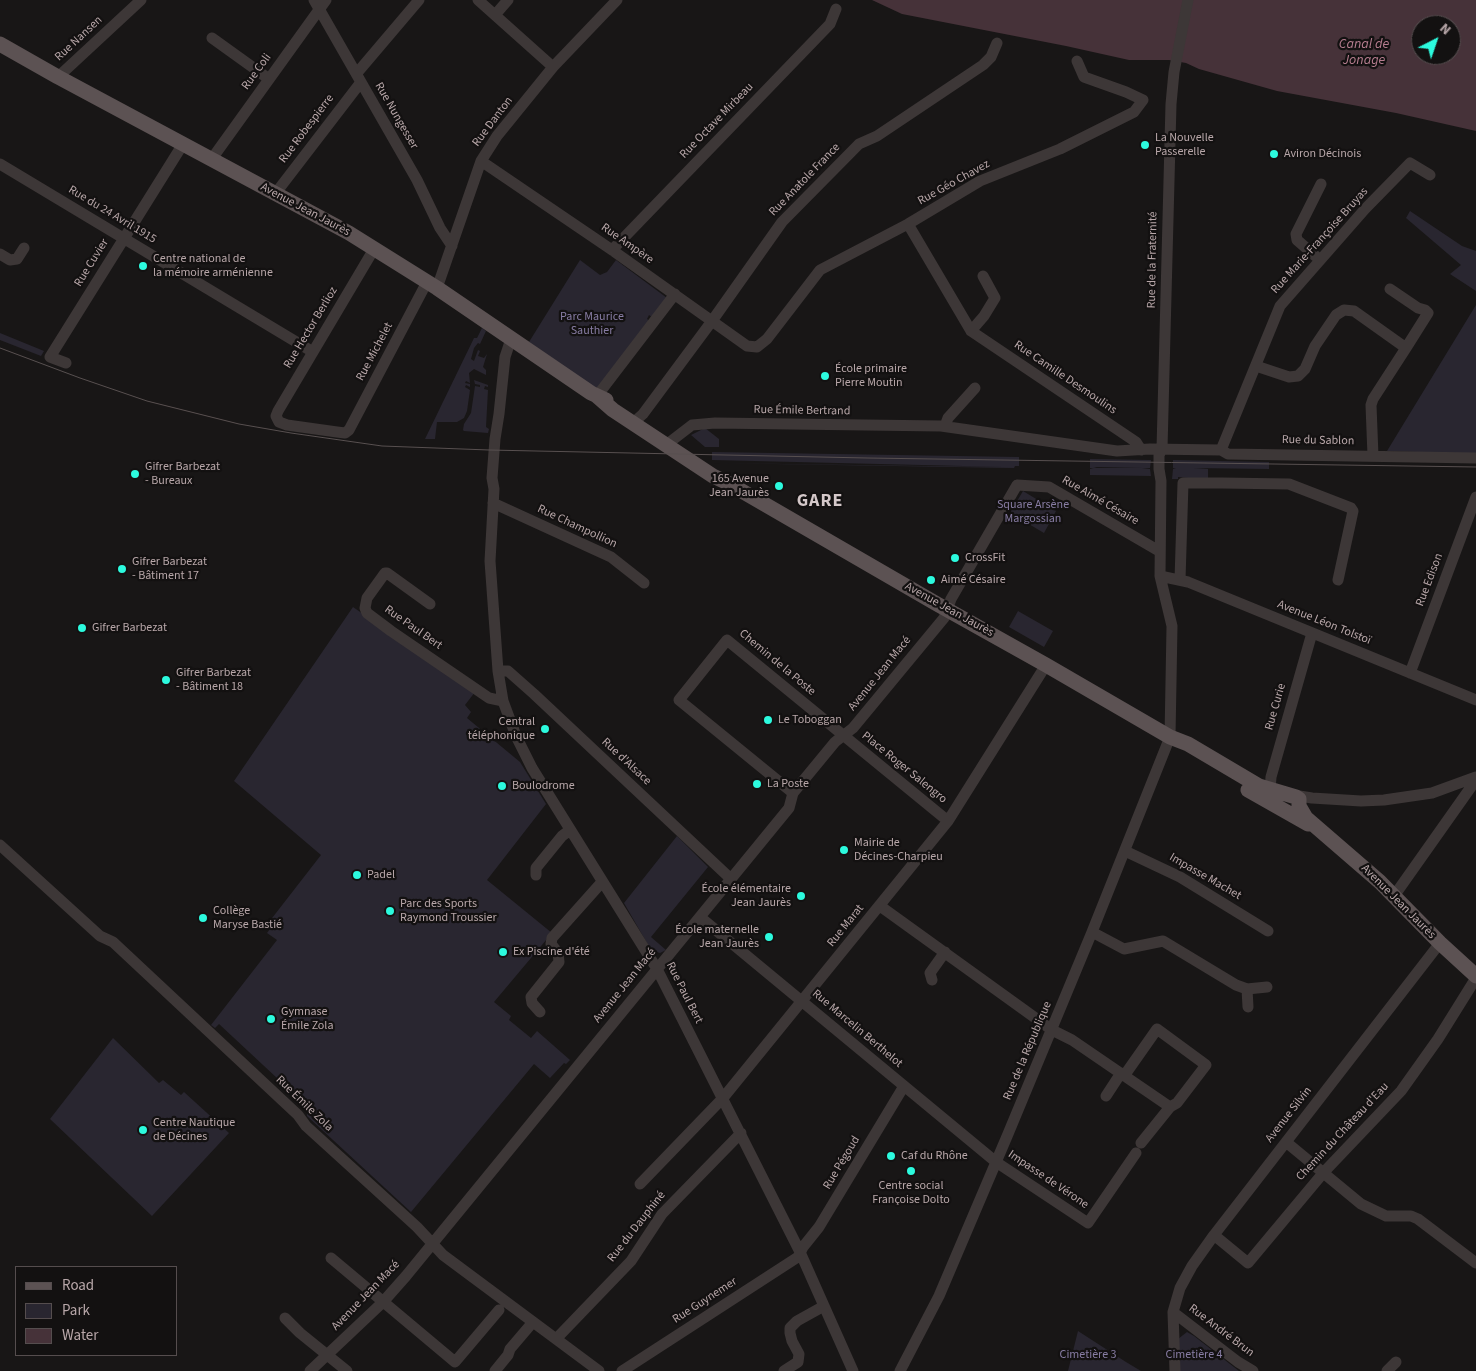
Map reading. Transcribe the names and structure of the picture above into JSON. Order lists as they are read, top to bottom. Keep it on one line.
{"streets":{"main road":["Avenue Jean Jaurès"],"street":["Rue Nansen","Rue Coli","Rue Nungesser","Rue Octave Mirbeau","Rue Danton","Rue Robespierre","Rue Anatole France","Rue Géo Chavez","Rue du 24 Avril 1915","Rue Marie-Françoise Bruyas","Rue Ampère","Rue de la Fraternité","Rue Cuvier","Rue Hector Berlioz","Rue Michelet","Rue Camille Desmoulins","Rue Émile Bertrand","Rue du Sablon","Rue Aimé Césaire","Rue Champollion","Rue Edison","Avenue Léon Tolstoï","Rue Paul Bert","Chemin de la Poste","Avenue Jean Macé","Rue Curie","Rue d'Alsace","Place Roger Salengro","Impasse Machet","Rue Marat","Rue Marcelin Berthelot","Rue de la République","Rue Émile Zola","Avenue Silvin","Chemin du Château d'Eau","Rue Pégoud","Impasse de Vérone","Rue du Dauphiné","Rue Guynemer","Rue André Brun"]},"crossings":[["Rue Nansen","Avenue Jean Jaurès"],["Rue Coli","Rue Nungesser"],["Rue Coli","Avenue Jean Jaurès"],["Rue Nungesser","Rue Danton"],["Rue Nungesser","Rue Robespierre"],["Rue Octave Mirbeau","Rue Ampère"],["Rue Danton","Avenue Jean Jaurès"],["Rue Danton","Rue Ampère"],["Rue Danton","Rue Michelet"],["Rue Robespierre","Avenue Jean Jaurès"],["Rue Anatole France","Avenue Jean Jaurès"],["Rue Anatole France","Rue Ampère"],["Rue Géo Chavez","Rue Ampère"],["Rue Géo Chavez","Rue Camille Desmoulins"],["Avenue Jean Jaurès","Rue de la Fraternité"],["Avenue Jean Jaurès","Rue Cuvier"],["Avenue Jean Jaurès","Rue Hector Berlioz"],["Avenue Jean Jaurès","Rue Michelet"],["Avenue Jean Jaurès","Rue Émile Bertrand"],["Avenue Jean Jaurès","Rue Aimé Césaire"],["Avenue Jean Jaurès","Rue Paul Bert"],["Avenue Jean Jaurès","Avenue Jean Macé"],["Avenue Jean Jaurès","Rue Curie"],["Avenue Jean Jaurès","Rue Marat"],["Avenue Jean Jaurès","Rue de la République"],["Avenue Jean Jaurès","Avenue Silvin"],["Avenue Jean Jaurès","Chemin du Château d'Eau"],["Rue du 24 Avril 1915","Rue Cuvier"],["Rue du 24 Avril 1915","Rue Hector Berlioz"],["Rue Marie-Françoise Bruyas","Rue du Sablon"],["Rue de la Fraternité","Rue Émile Bertrand"],["Rue de la Fraternité","Rue du Sablon"],["Rue de la Fraternité","Rue Aimé Césaire"],["Rue de la Fraternité","Avenue Léon Tolstoï"],["Rue de la Fraternité","Rue de la République"],["Rue Hector Berlioz","Rue Michelet"],["Rue Camille Desmoulins","Rue Émile Bertrand"],["Rue Émile Bertrand","Rue du Sablon"],["Rue Aimé Césaire","Avenue Jean Macé"],["Rue Champollion","Rue Paul Bert"],["Rue Edison","Avenue Léon Tolstoï"],["Avenue Léon Tolstoï","Rue Curie"],["Rue Paul Bert","Avenue Jean Macé"],["Rue Paul Bert","Rue d'Alsace"],["Rue Paul Bert","Rue Marat"],["Rue Paul Bert","Rue Pégoud"],["Rue Paul Bert","Rue du Dauphiné"],["Rue Paul Bert","Rue Guynemer"],["Chemin de la Poste","Avenue Jean Macé"],["Chemin de la Poste","Place Roger Salengro"],["Avenue Jean Macé","Rue d'Alsace"],["Avenue Jean Macé","Place Roger Salengro"],["Avenue Jean Macé","Rue Marcelin Berthelot"],["Avenue Jean Macé","Rue Émile Zola"],["Place Roger Salengro","Rue Marat"],["Impasse Machet","Rue de la République"],["Rue Marat","Rue Marcelin Berthelot"],["Rue Marcelin Berthelot","Rue de la République"],["Rue Marcelin Berthelot","Rue Pégoud"],["Rue Marcelin Berthelot","Impasse de Vérone"],["Rue de la République","Impasse de Vérone"],["Rue Émile Zola","Rue du Dauphiné"],["Avenue Silvin","Chemin du Château d'Eau"],["Avenue Silvin","Rue André Brun"],["Rue Pégoud","Rue Guynemer"]],"districts":["GARE"],"water":["Canal de Jonage"],"parks":["Parc Maurice Sauthier","Square Arsène Margossian","Cimetière 3","Cimetière 4"],"places":["La Nouvelle Passerelle","Aviron Décinois","Centre national de la mémoire arménienne","École primaire Pierre Moutin","Gifrer Barbezat - Bureaux","165 Avenue Jean Jaurès","CrossFit","Gifrer Barbezat - Bâtiment 17","Aimé Césaire","Gifrer Barbezat","Gifrer Barbezat - Bâtiment 18","Le Toboggan","Central téléphonique","La Poste","Boulodrome","Mairie de Décines-Charpieu","Padel","École élémentaire Jean Jaurès","Parc des Sports Raymond Troussier","Collège Maryse Bastié","École maternelle Jean Jaurès","Ex Piscine d'été","Gymnase Émile Zola","Centre Nautique de Décines","Caf du Rhône","Centre social Françoise Dolto"],"legend":["Road","Park","Water"],"north":"top right"}
